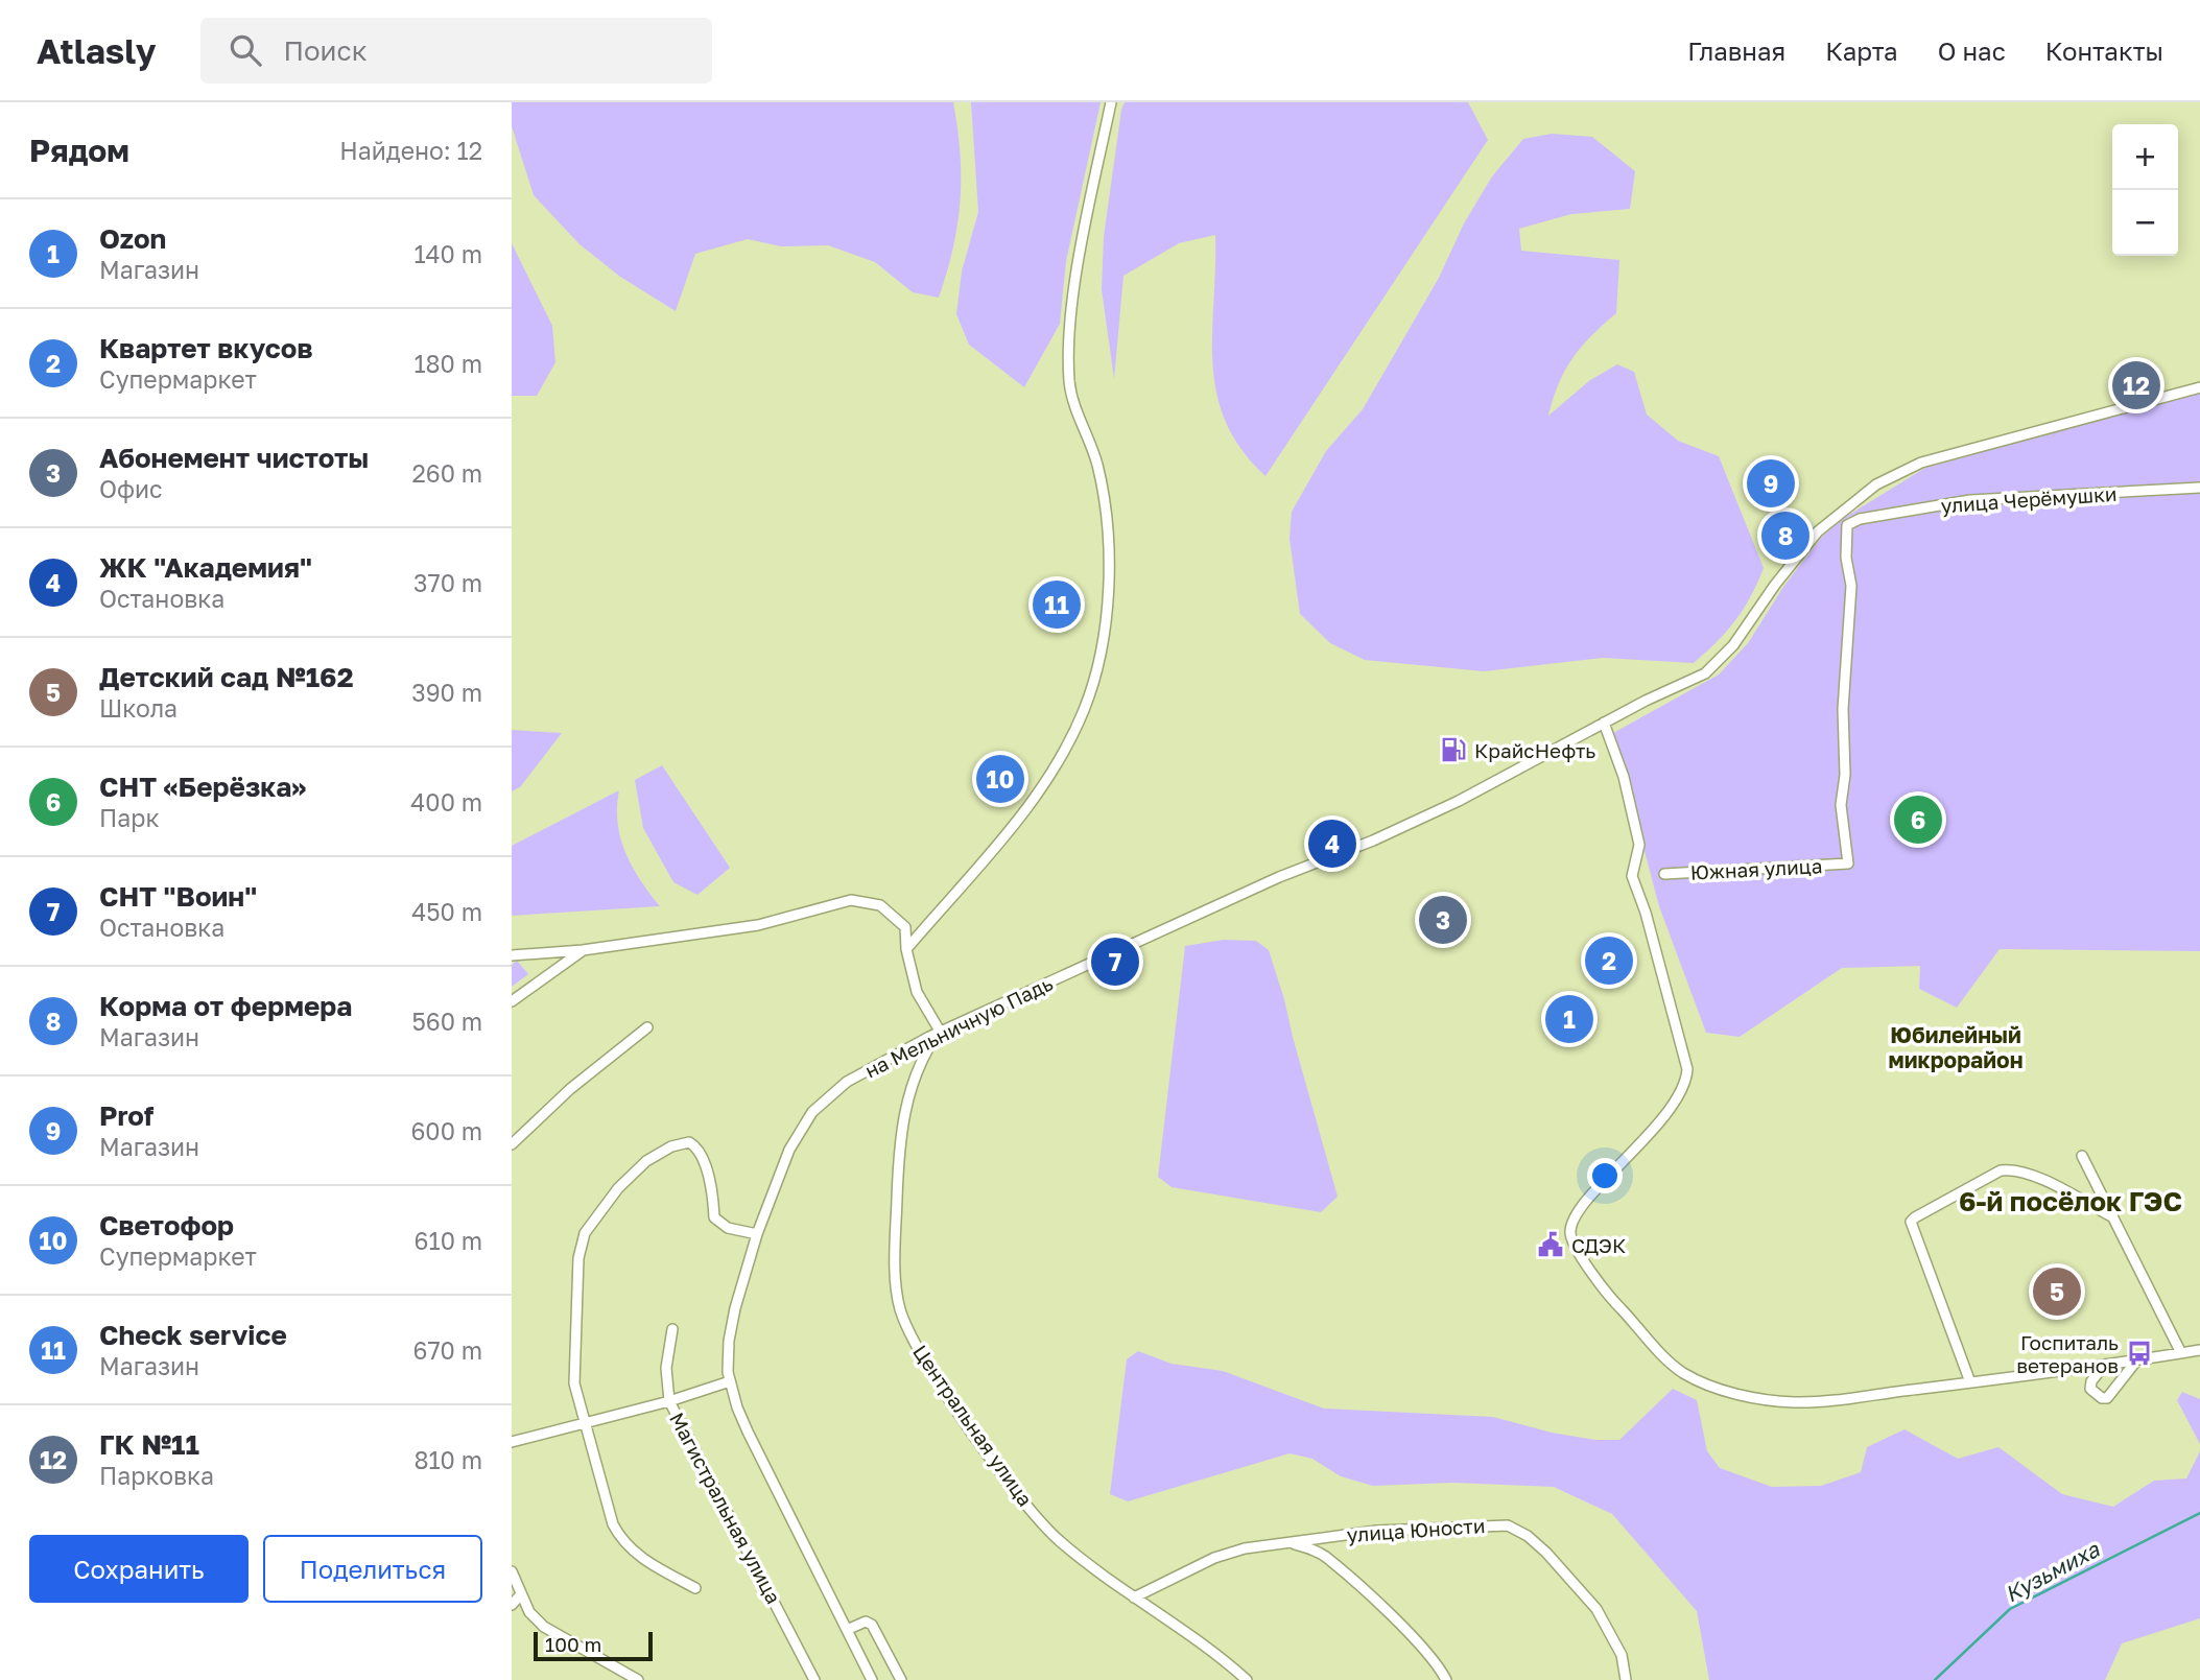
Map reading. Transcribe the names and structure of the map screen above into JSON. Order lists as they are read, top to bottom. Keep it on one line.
{"streets":{"street":["улица Черёмушки","Южная улица","на Мельничную Падь","Центральная улица","Магистральная улица","улица Юности"]},"crossings":[["улица Черёмушки","Южная улица"],["на Мельничную Падь","Центральная улица"],["Центральная улица","улица Юности"]],"districts":["Юбилейный микрорайон","6-й посёлок ГЭС"],"water":["Кузьмиха"],"places":{"fuel station":["КрайсНефть"],"public building":["СДЭК"],"bus stop":["Госпиталь ветеранов"]},"scale_bar":"100 m","page":{"header":"Atlasly","search":"Поиск","nav":["Главная","Карта","О нас","Контакты"],"heading":["Рядом","Найдено: 12"],"map_buttons":["+","−"],"list":[{"mark":"1","name":"Ozon","note":"Магазин","value":"140 m"},{"mark":"2","name":"Квартет вкусов","note":"Супермаркет","value":"180 m"},{"mark":"3","name":"Абонемент чистоты","note":"Офис","value":"260 m"},{"mark":"4","name":"ЖК \"Академия\"","note":"Остановка","value":"370 m"},{"mark":"5","name":"Детский сад №162","note":"Школа","value":"390 m"},{"mark":"6","name":"СНТ «Берёзка»","note":"Парк","value":"400 m"},{"mark":"7","name":"СНТ \"Воин\"","note":"Остановка","value":"450 m"},{"mark":"8","name":"Корма от фермера","note":"Магазин","value":"560 m"},{"mark":"9","name":"Prof","note":"Магазин","value":"600 m"},{"mark":"10","name":"Светофор","note":"Супермаркет","value":"610 m"},{"mark":"11","name":"Check service","note":"Магазин","value":"670 m"},{"mark":"12","name":"ГК №11","note":"Парковка","value":"810 m"}],"pins":["12","9","8","11","10","6","4","3","2","7","1","5"],"buttons":["Сохранить","Поделиться"],"scale":"100 m"}}
